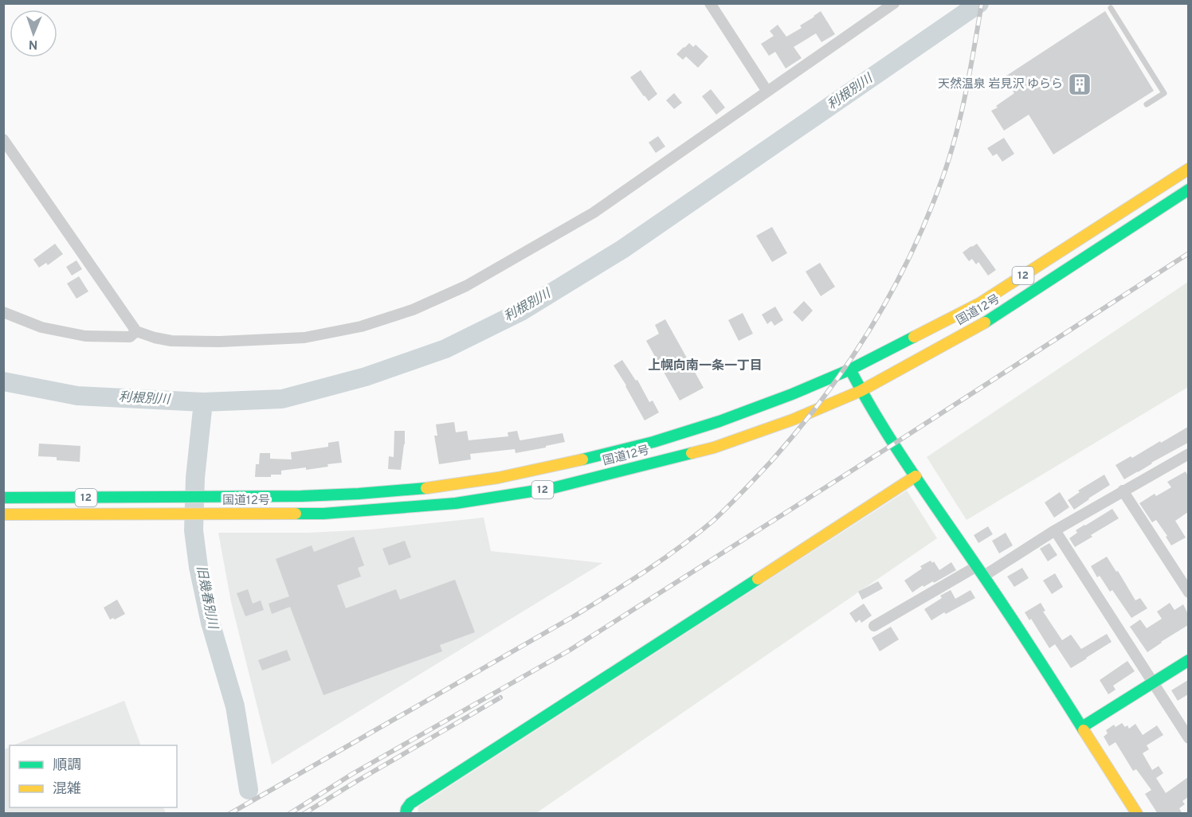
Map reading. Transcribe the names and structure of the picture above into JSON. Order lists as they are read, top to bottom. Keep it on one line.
{"streets":{"main road":["12","国道12号"]},"districts":["上幌向南一条一丁目"],"water":["利根別川","旧幾春別川"],"places":{"building":["天然温泉 岩見沢 ゆらら"]},"legend":["順調","混雑"],"north":"bottom"}
